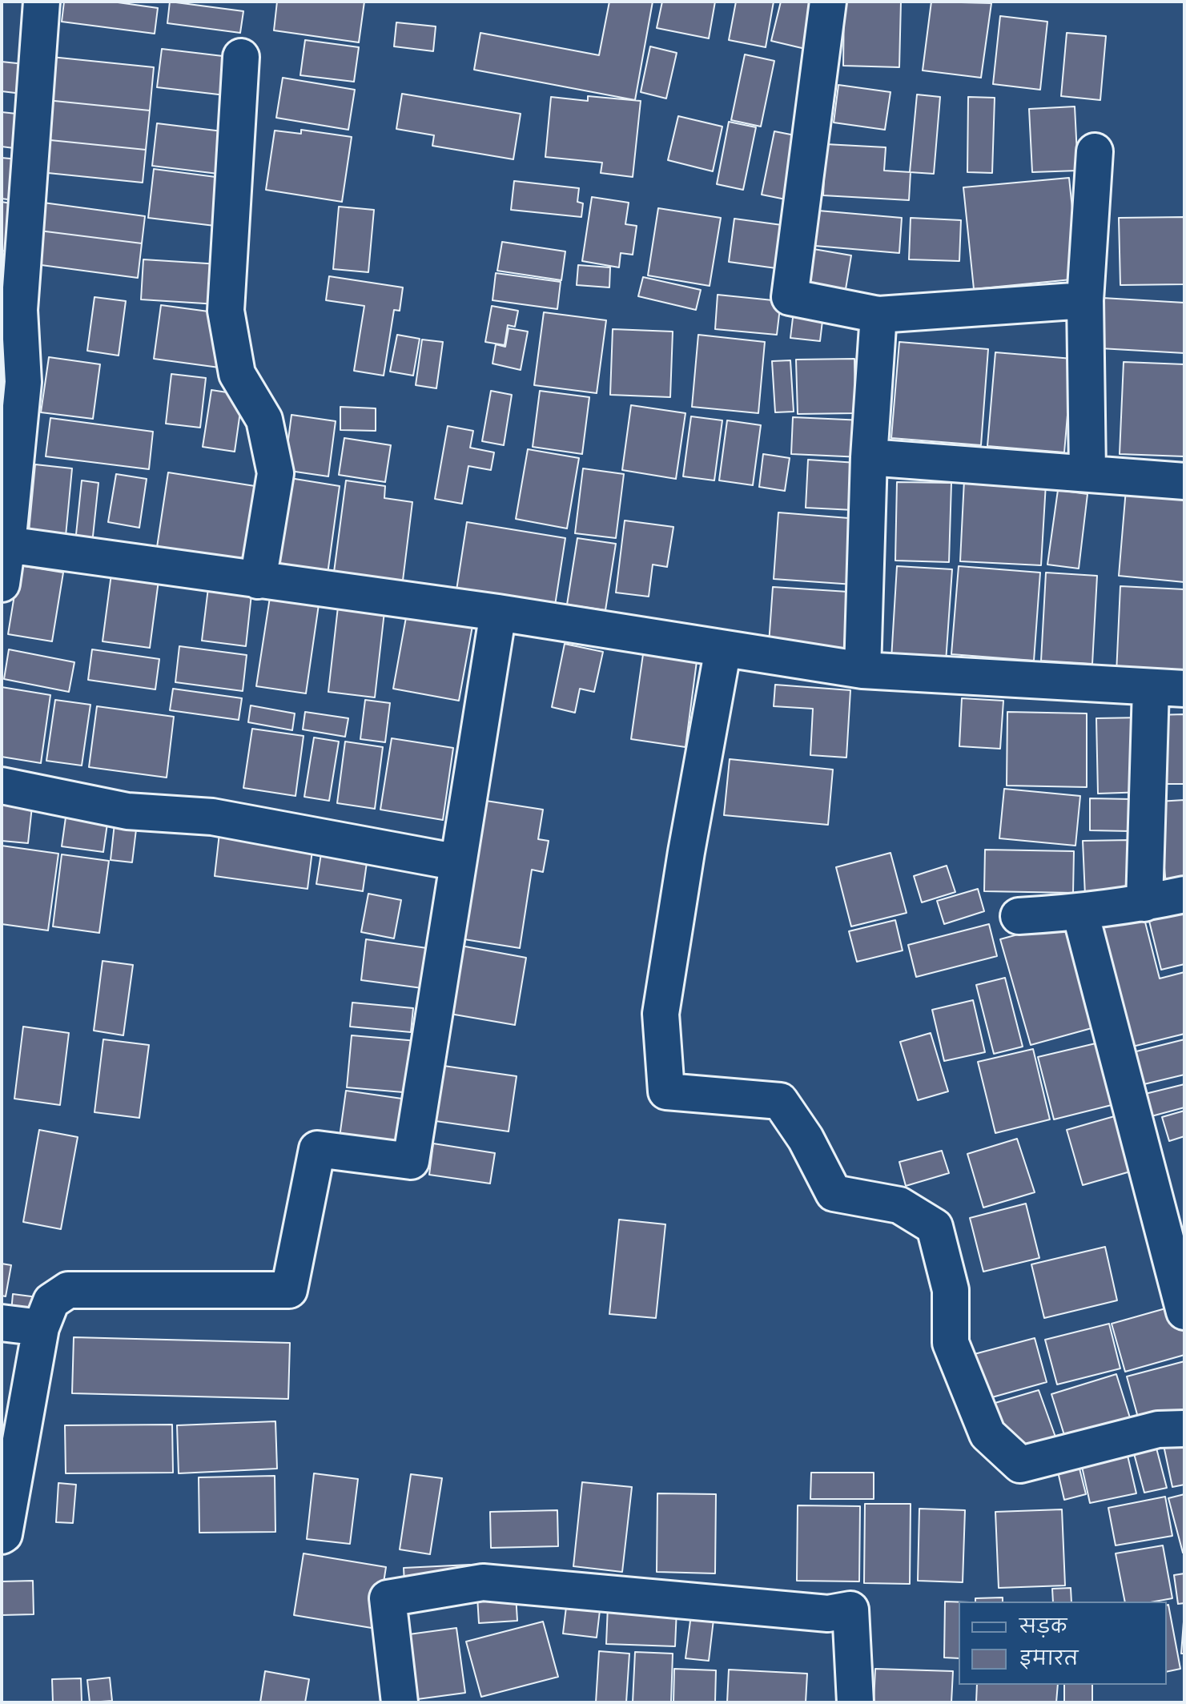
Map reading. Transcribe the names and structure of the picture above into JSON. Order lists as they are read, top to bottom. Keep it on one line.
{"legend":["सड़क","इमारत"]}
